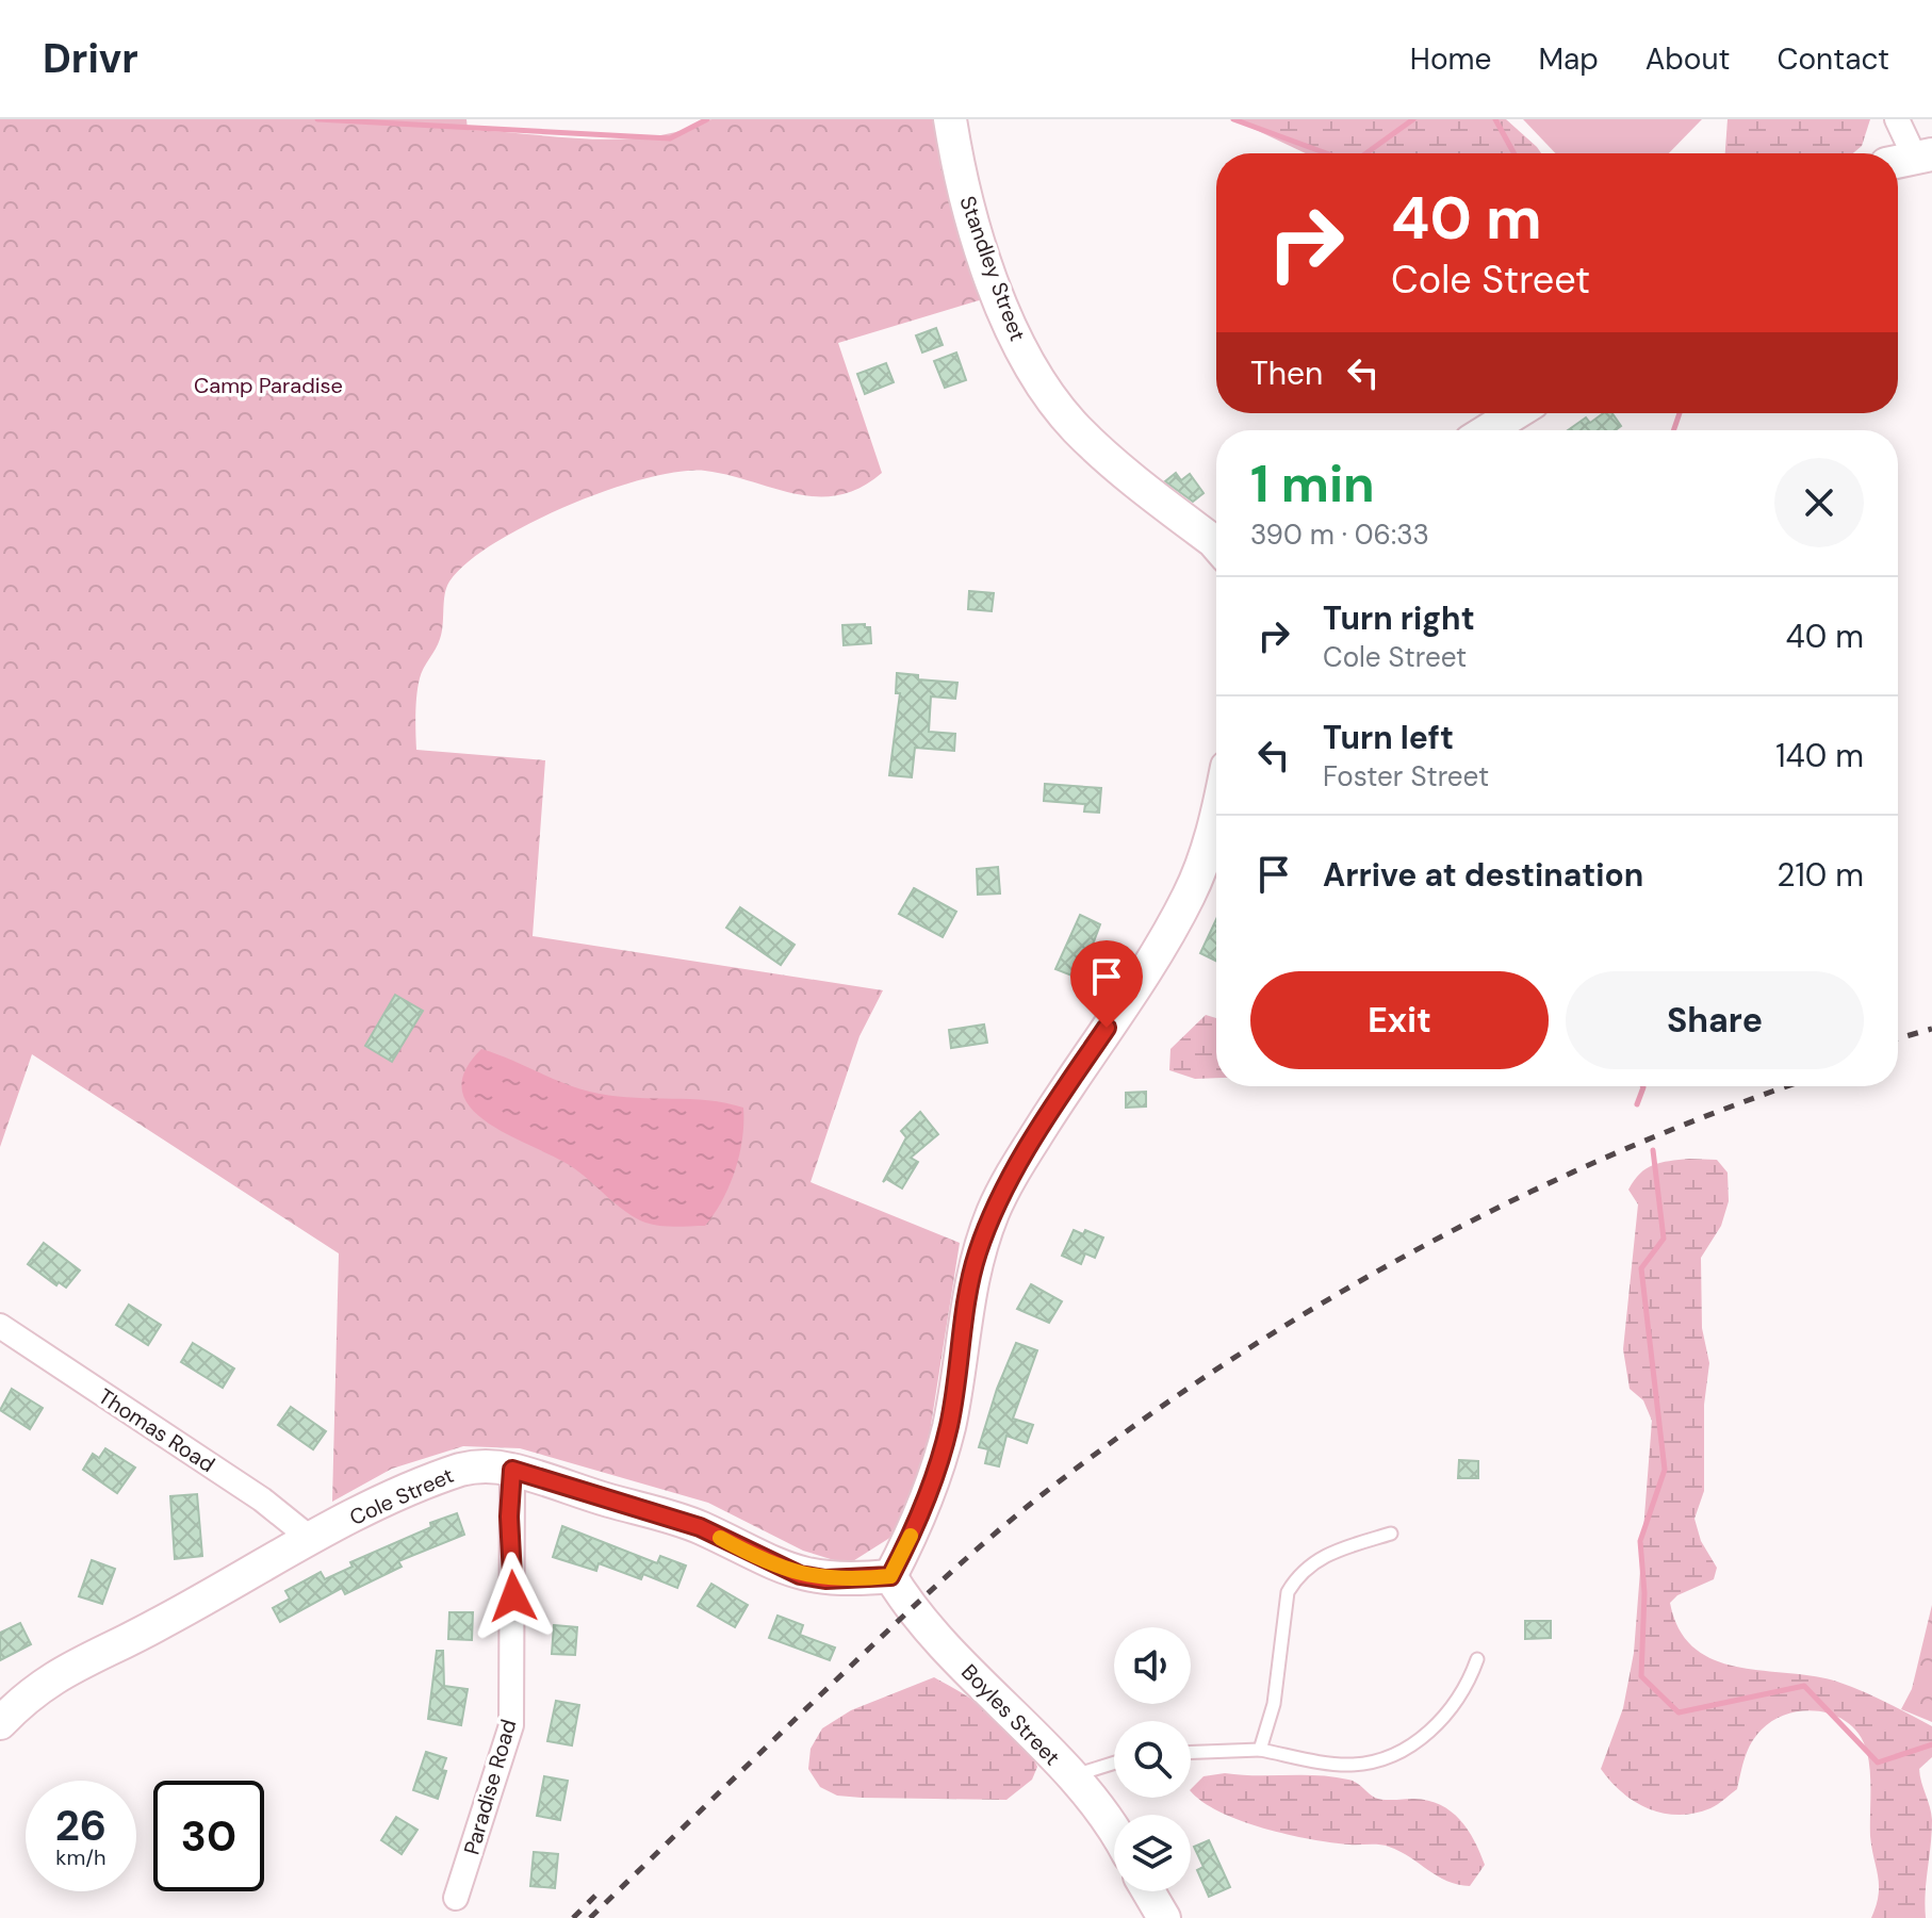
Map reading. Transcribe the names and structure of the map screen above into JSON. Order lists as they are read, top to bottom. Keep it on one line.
{"streets":{"street":["Standley Street","Thomas Road","Cole Street","Boyles Street","Paradise Road"]},"crossings":[["Thomas Road","Cole Street"],["Cole Street","Boyles Street"],["Cole Street","Paradise Road"]],"parks":["Camp Paradise"],"page":{"header":"Drivr","nav":["Home","Map","About","Contact"],"turn":["40 m","Cole Street"],"then":"Then","heading":["1 min","390 m · 06:33"],"list":[{"name":"Turn right","note":"Cole Street","value":"40 m"},{"name":"Turn left","note":"Foster Street","value":"140 m"},{"name":"Arrive at destination","value":"210 m"}],"buttons":["Exit","Share"],"speed":"26 km/h","limit":"30"}}
